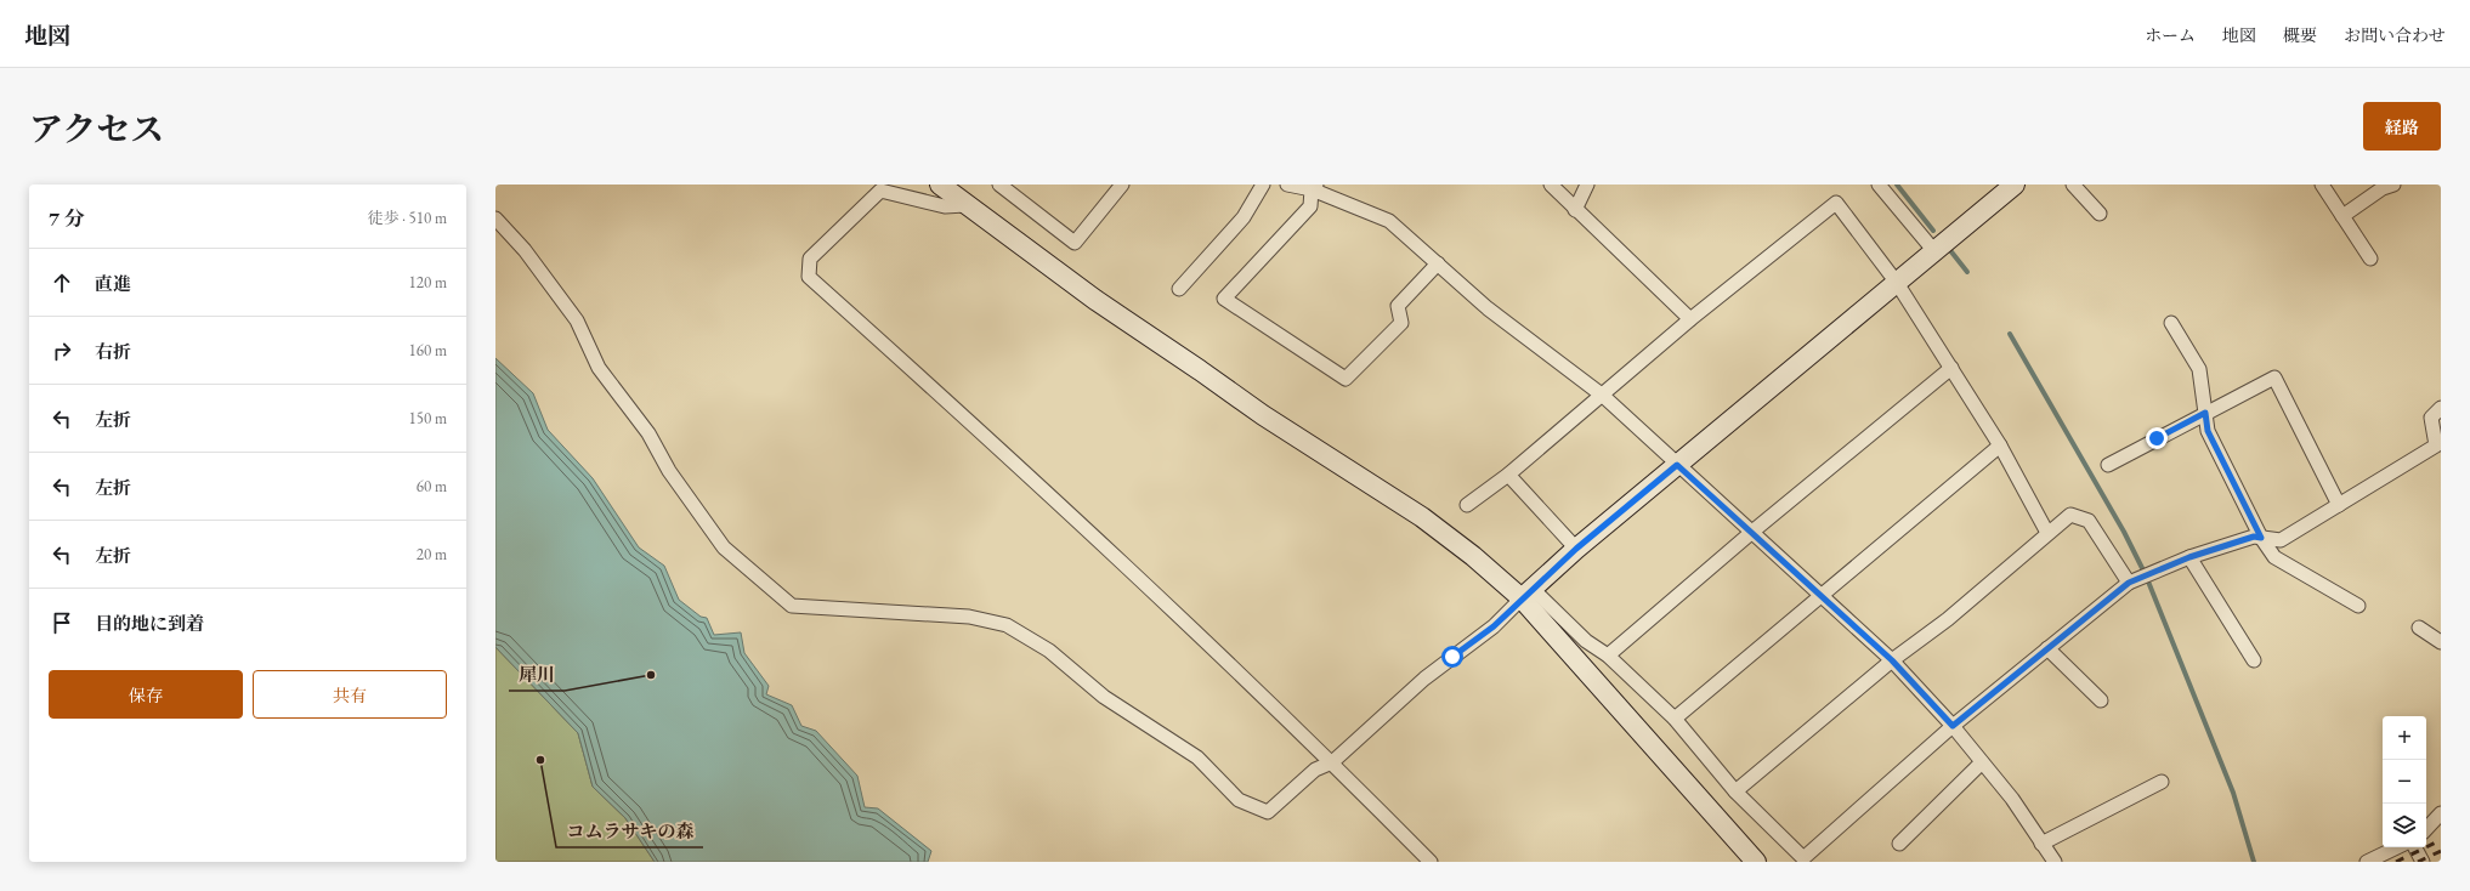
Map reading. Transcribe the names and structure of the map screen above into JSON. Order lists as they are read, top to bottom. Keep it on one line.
{"places":["犀川","コムラサキの森"],"page":{"header":"地図","nav":["ホーム","地図","概要","お問い合わせ"],"title":"アクセス","buttons":["経路",["保存","共有"]],"heading":["7 分","徒歩 · 510 m"],"list":[["直進","120 m"],["右折","160 m"],["左折","150 m"],["左折","60 m"],["左折","20 m"],"目的地に到着"],"map_buttons":["+","−"]}}
